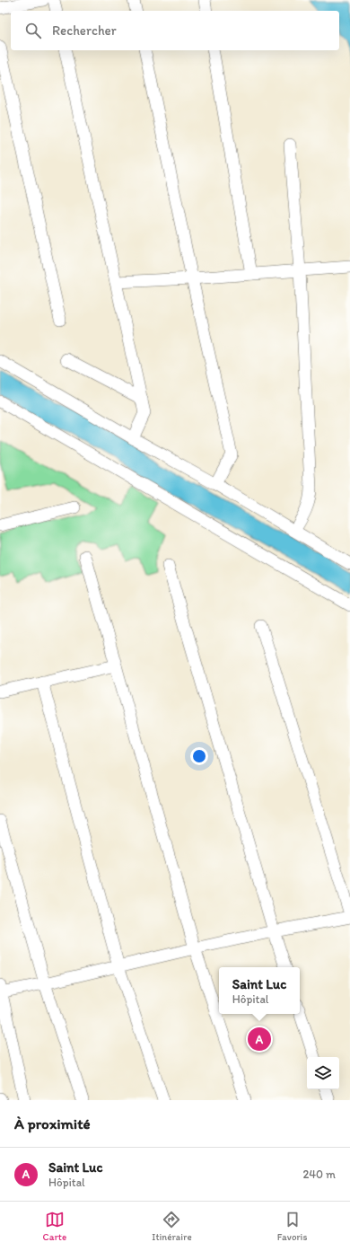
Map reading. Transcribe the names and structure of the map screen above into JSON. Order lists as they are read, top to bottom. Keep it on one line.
{"page":{"search":"Rechercher","popup":["Saint Luc","Hôpital"],"pins":"A","heading":"À proximité","list":[{"mark":"A","name":"Saint Luc","note":"Hôpital","value":"240 m"}],"nav":["Carte","Itinéraire","Favoris"]}}
